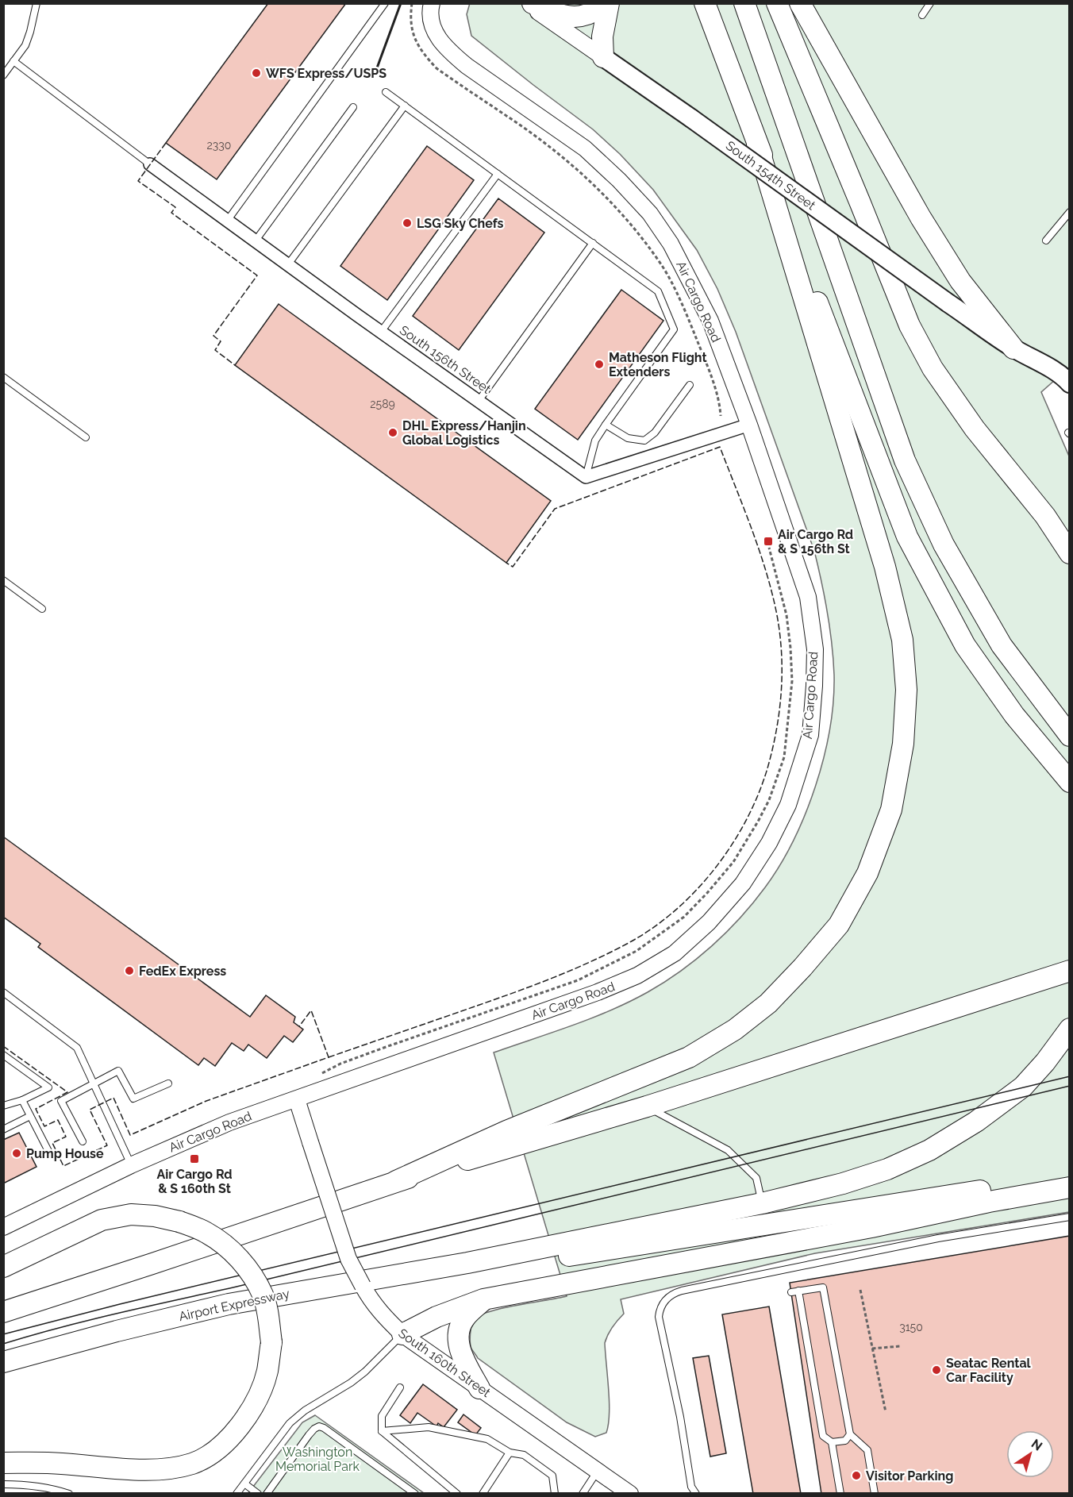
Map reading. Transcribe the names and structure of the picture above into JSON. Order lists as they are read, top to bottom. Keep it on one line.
{"streets":{"highway":["Airport Expressway"],"main road":["South 154th Street"],"street":["Air Cargo Road","South 156th Street","South 160th Street"]},"crossings":[["Air Cargo Road","South 160th Street"]],"parks":["Washington Memorial Park"],"places":{"other":["WFS Express/USPS","LSG Sky Chefs","Matheson Flight Extenders","DHL Express/Hanjin Global Logistics","FedEx Express","Pump House","Seatac Rental Car Facility","Visitor Parking"],"transit":["Air Cargo Rd & S 156th St","Air Cargo Rd & S 160th St"]},"house_numbers":["2330","2589","3150"],"north":"top right"}
